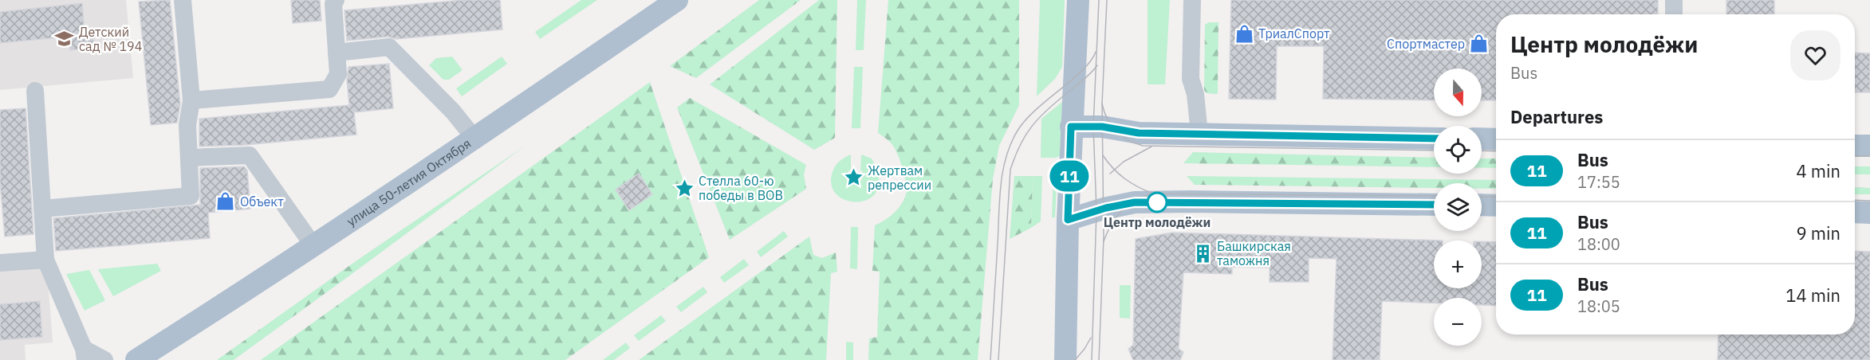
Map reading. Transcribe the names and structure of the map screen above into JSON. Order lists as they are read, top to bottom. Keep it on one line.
{"streets":{"main road":["улица 50-летия Октября"]},"places":{"shop":["ТриалСпорт","Спортмастер","Объект"],"school or university":["Детский сад № 194"],"place":["Жертвам репрессии","Стелла 60-ю победы в ВОВ"],"other":["Центр молодёжи"],"building":["Башкирская таможня"]},"lines":["bus line 11"],"north":"bottom","page":{"on_map":"11","heading":[["Центр молодёжи","Bus"],"Departures"],"map_buttons":["+","−"],"list":[{"mark":"11","name":"Bus","note":"17:55","value":"4 min"},{"mark":"11","name":"Bus","note":"18:00","value":"9 min"},{"mark":"11","name":"Bus","note":"18:05","value":"14 min"}]}}
